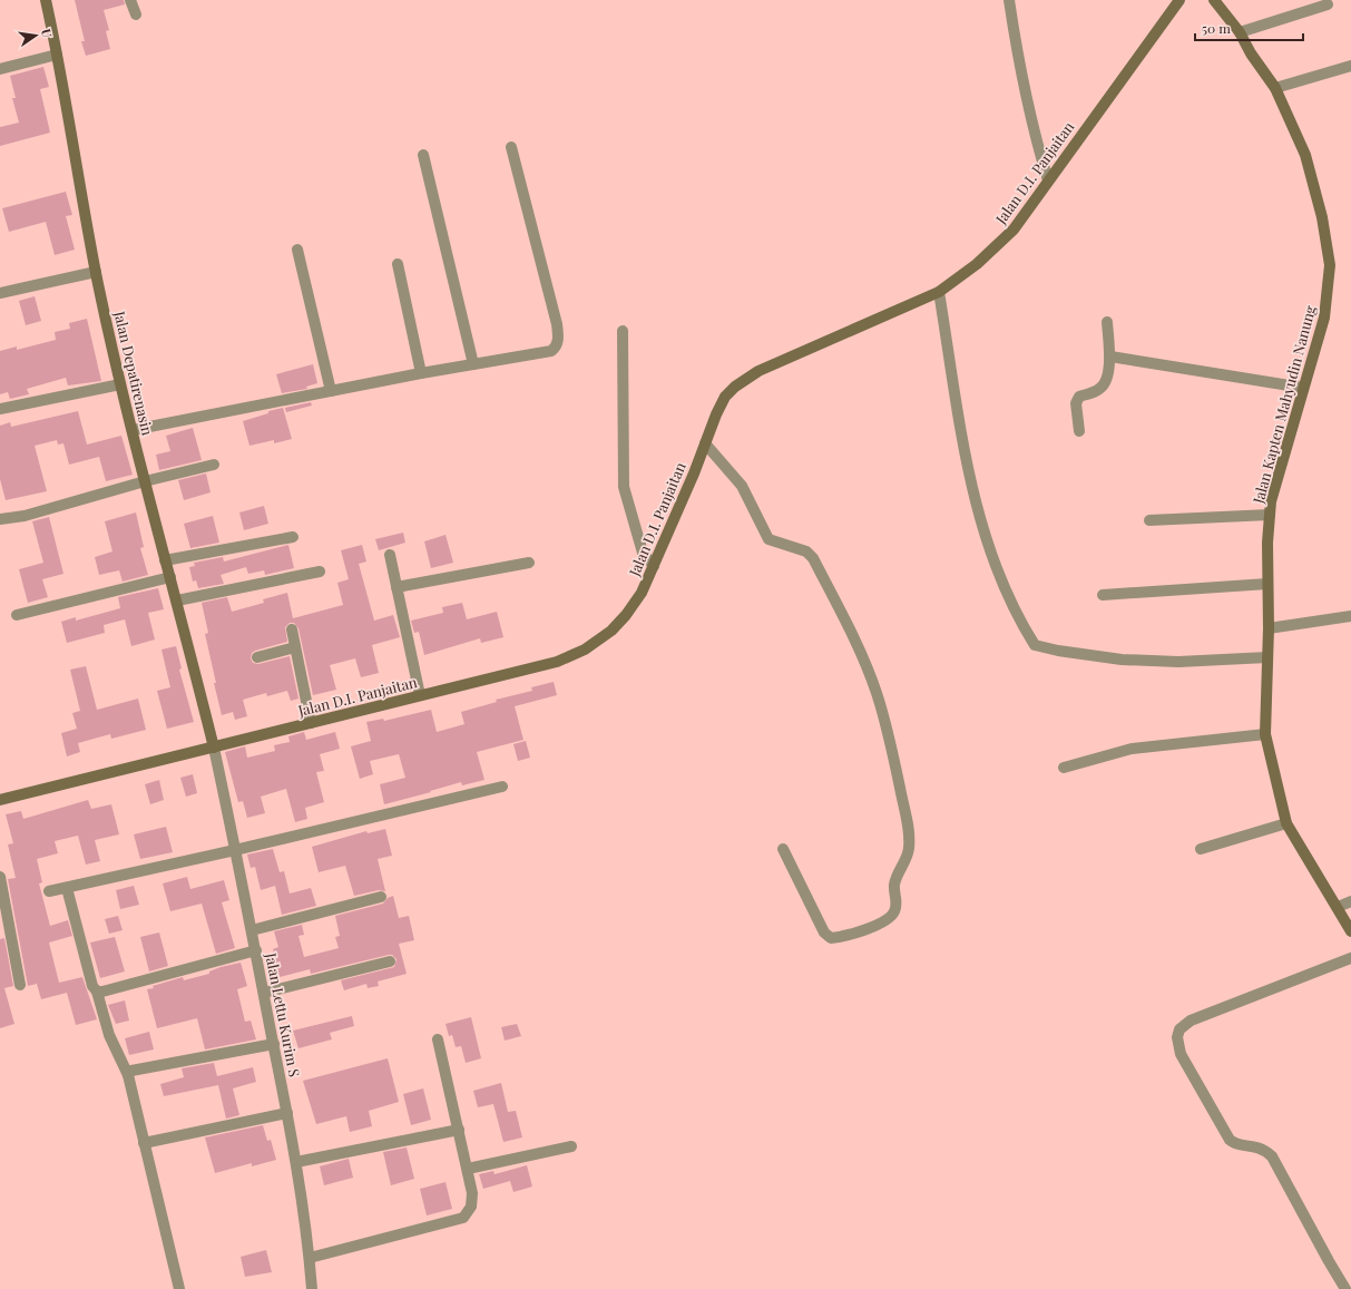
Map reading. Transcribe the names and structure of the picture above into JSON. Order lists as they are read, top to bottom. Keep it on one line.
{"streets":{"street":["Jalan D.I. Panjaitan","Jalan Depatirenasin","Jalan Kapten Mahyudin Nanung","Jalan Lettu Kurim S"]},"crossings":[["Jalan D.I. Panjaitan","Jalan Depatirenasin"],["Jalan D.I. Panjaitan","Jalan Lettu Kurim S"],["Jalan Depatirenasin","Jalan Lettu Kurim S"]],"scale_bar":"50 m","north":"right"}
